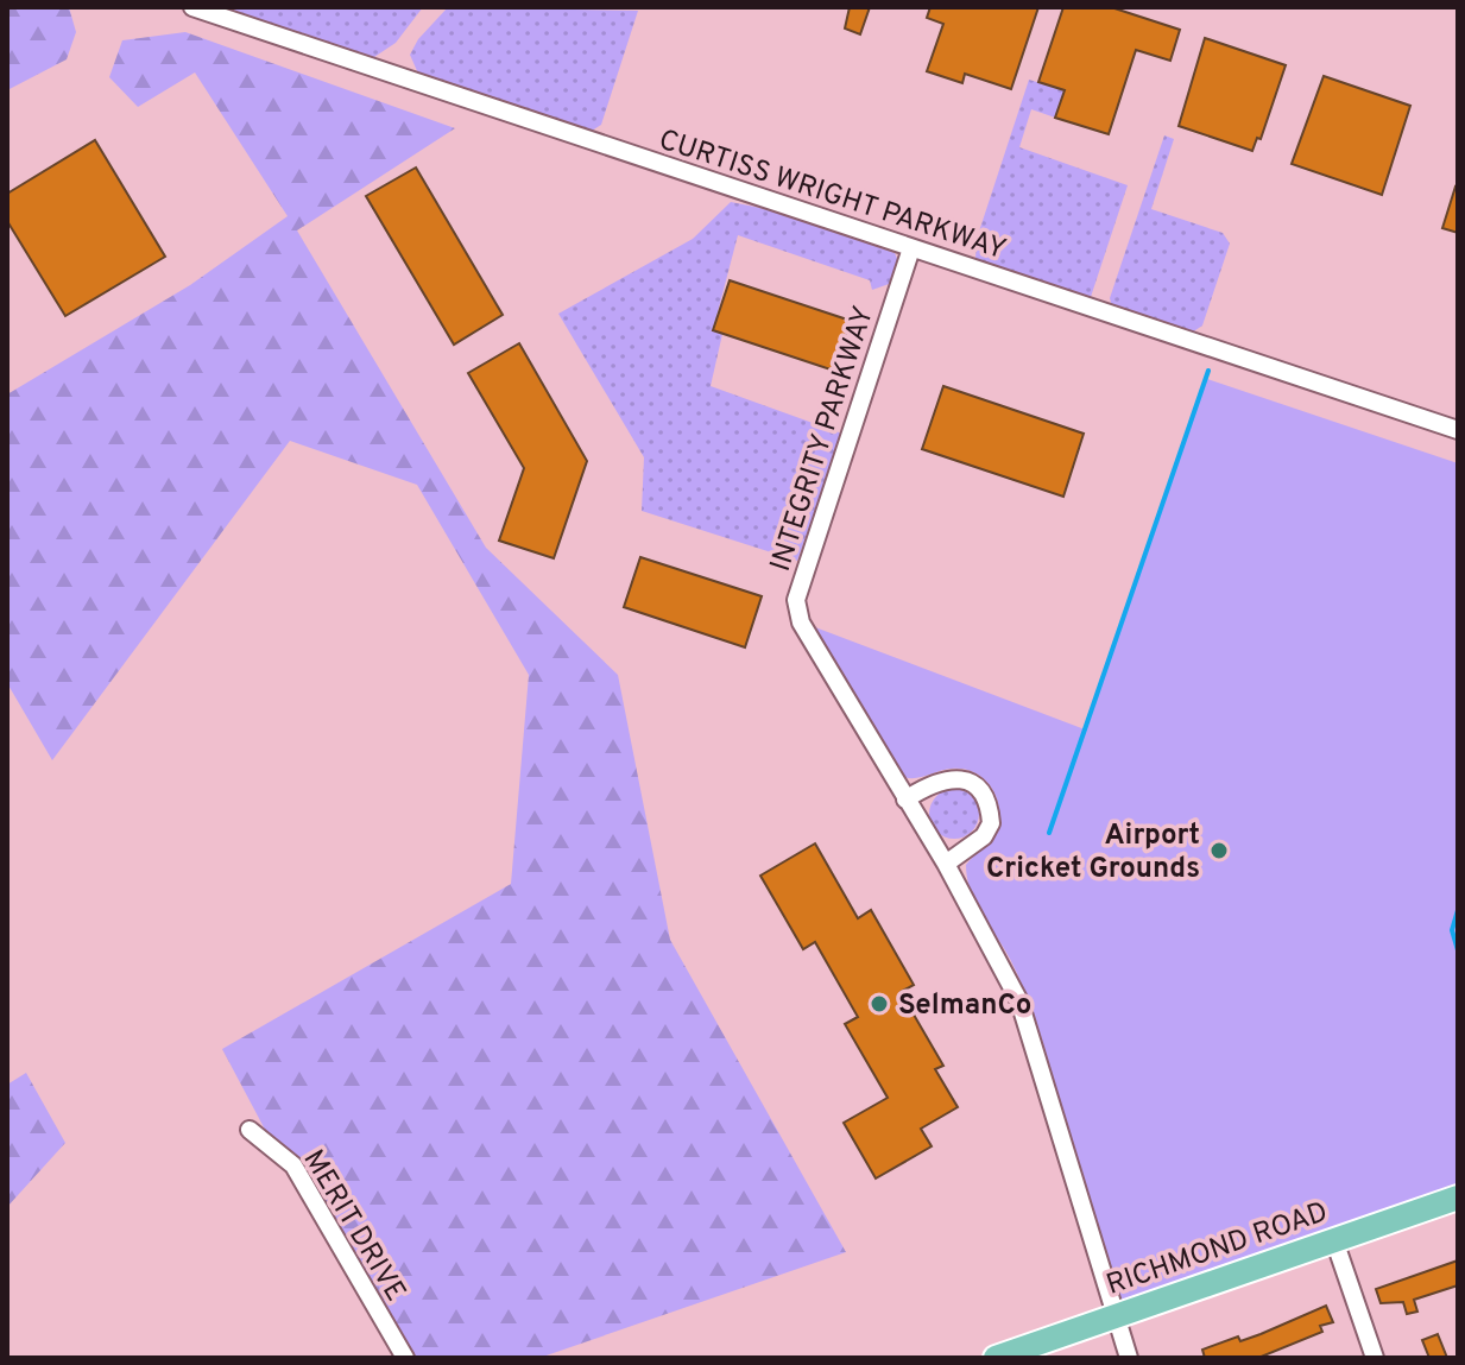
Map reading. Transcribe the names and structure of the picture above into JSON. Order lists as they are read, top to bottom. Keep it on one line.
{"streets":{"main road":["RICHMOND ROAD"],"street":["CURTISS WRIGHT PARKWAY","INTEGRITY PARKWAY","MERIT DRIVE"]},"crossings":[["CURTISS WRIGHT PARKWAY","INTEGRITY PARKWAY"],["INTEGRITY PARKWAY","RICHMOND ROAD"]],"places":["Airport Cricket Grounds","SelmanCo"]}
